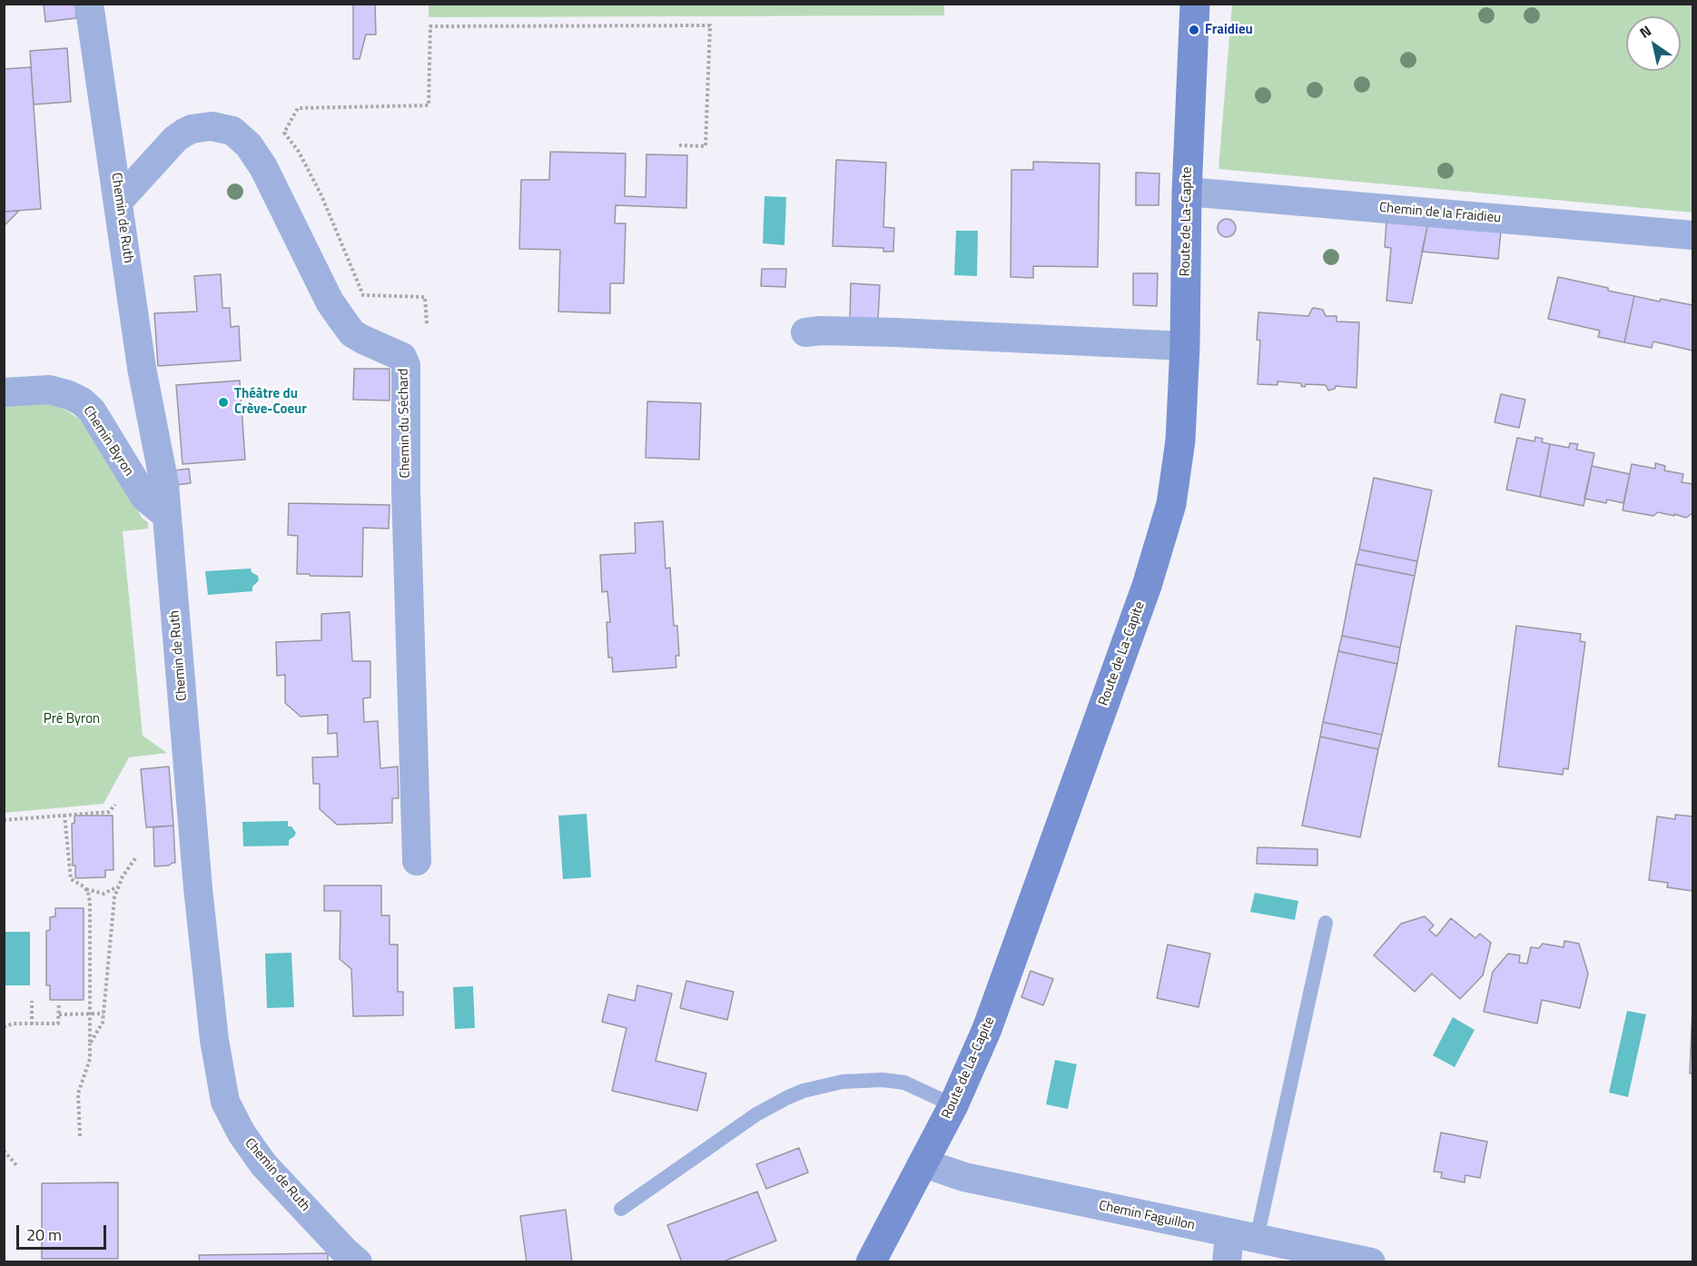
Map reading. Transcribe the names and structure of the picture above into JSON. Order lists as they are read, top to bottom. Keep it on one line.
{"streets":{"street":["Chemin de la Fraidieu","Chemin de Ruth","Route de La-Capite","Chemin du Séchard","Chemin Byron","Chemin Faguillon"]},"crossings":[["Chemin de la Fraidieu","Route de La-Capite"],["Chemin de Ruth","Chemin du Séchard"],["Chemin de Ruth","Chemin Byron"],["Route de La-Capite","Chemin Faguillon"]],"parks":["Pré Byron"],"places":["Fraidieu","Théâtre du Crève-Coeur"],"scale_bar":"20 m","north":"top left"}
